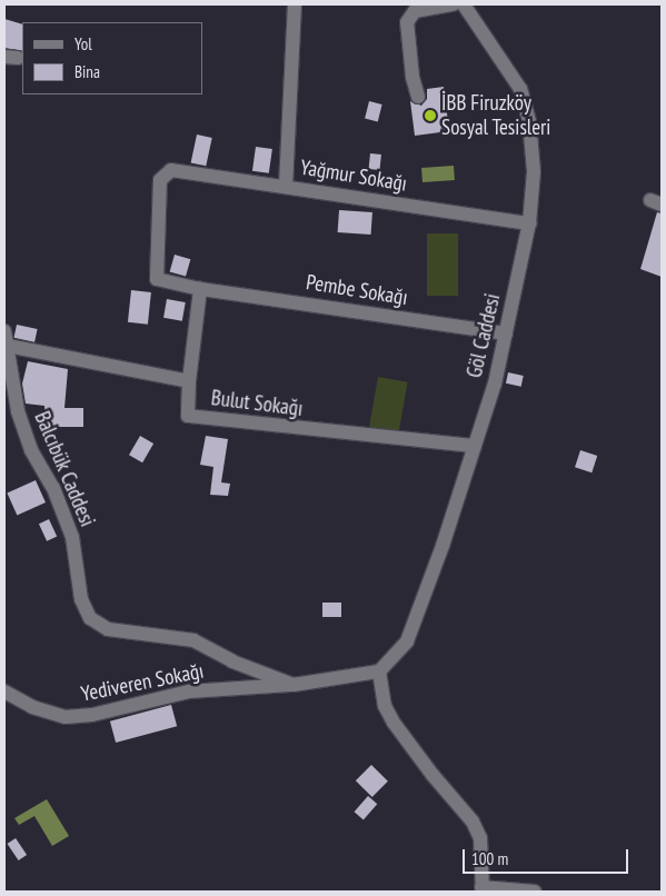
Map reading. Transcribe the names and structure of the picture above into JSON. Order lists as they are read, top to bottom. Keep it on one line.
{"streets":{"street":["Yağmur Sokağı","Pembe Sokağı","Göl Caddesi","Bulut Sokağı","Balcıbük Caddesi","Yediveren Sokağı"]},"crossings":[["Yağmur Sokağı","Pembe Sokağı"],["Yağmur Sokağı","Göl Caddesi"],["Pembe Sokağı","Göl Caddesi"],["Göl Caddesi","Bulut Sokağı"],["Göl Caddesi","Balcıbük Caddesi"],["Bulut Sokağı","Balcıbük Caddesi"],["Balcıbük Caddesi","Yediveren Sokağı"]],"places":["İBB Firuzköy Sosyal Tesisleri"],"legend":["Yol","Bina"],"scale_bar":"100 m"}
